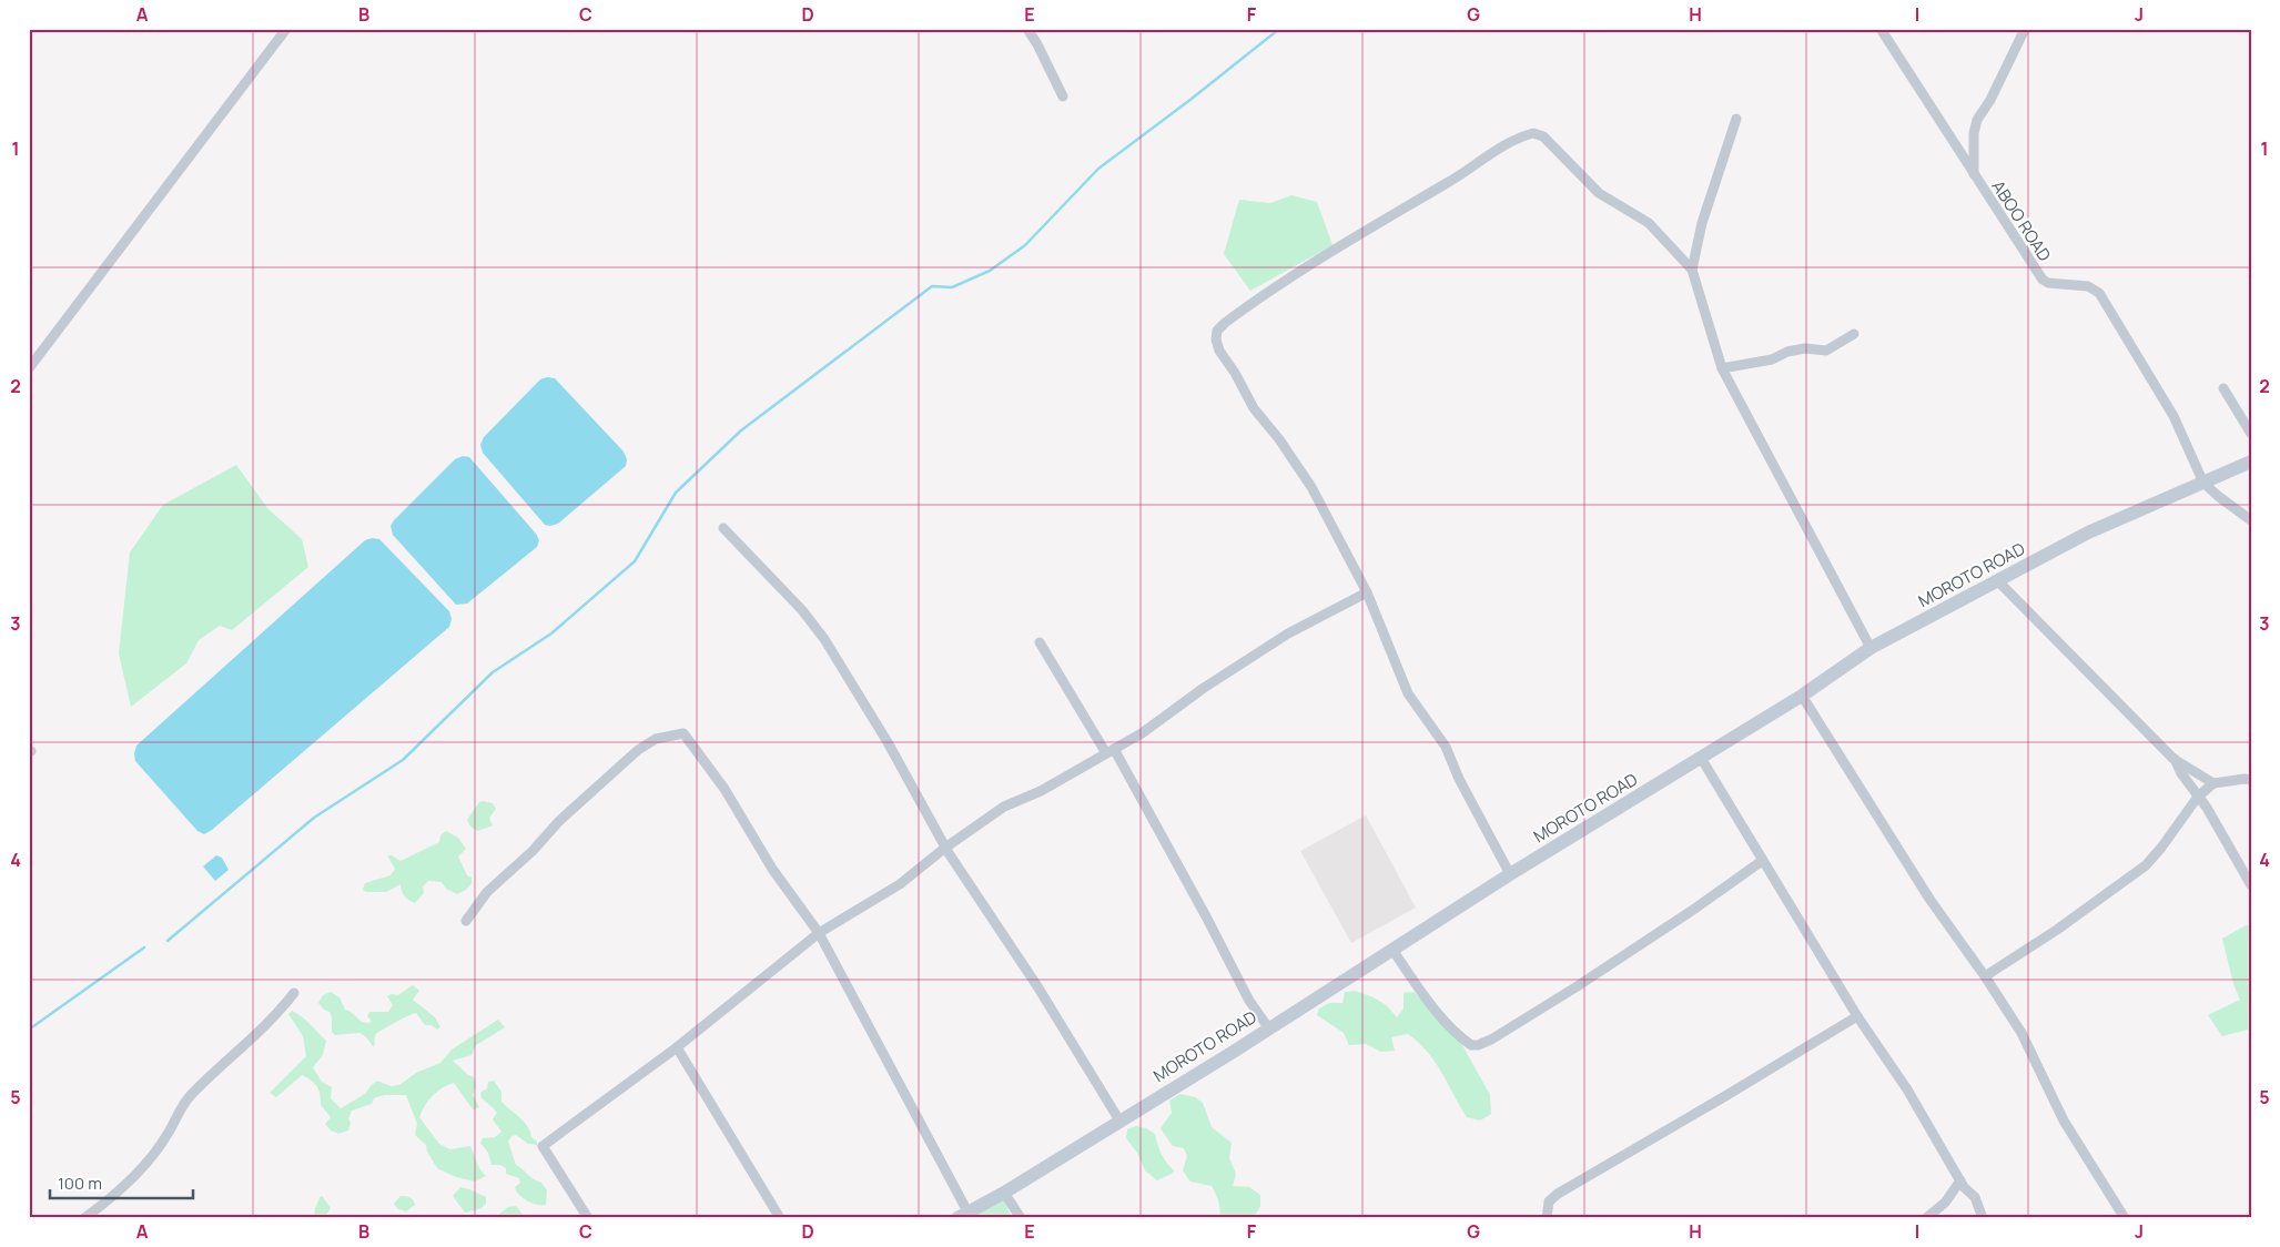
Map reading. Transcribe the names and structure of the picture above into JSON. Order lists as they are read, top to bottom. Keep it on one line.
{"streets":{"main road":["MOROTO ROAD"],"street":["ABOO ROAD"]},"crossings":[["ABOO ROAD","MOROTO ROAD"]],"scale_bar":"100 m","grid":{"columns":["A","B","C","D","E","F","G","H","I","J"],"rows":["1","2","3","4","5"]}}
